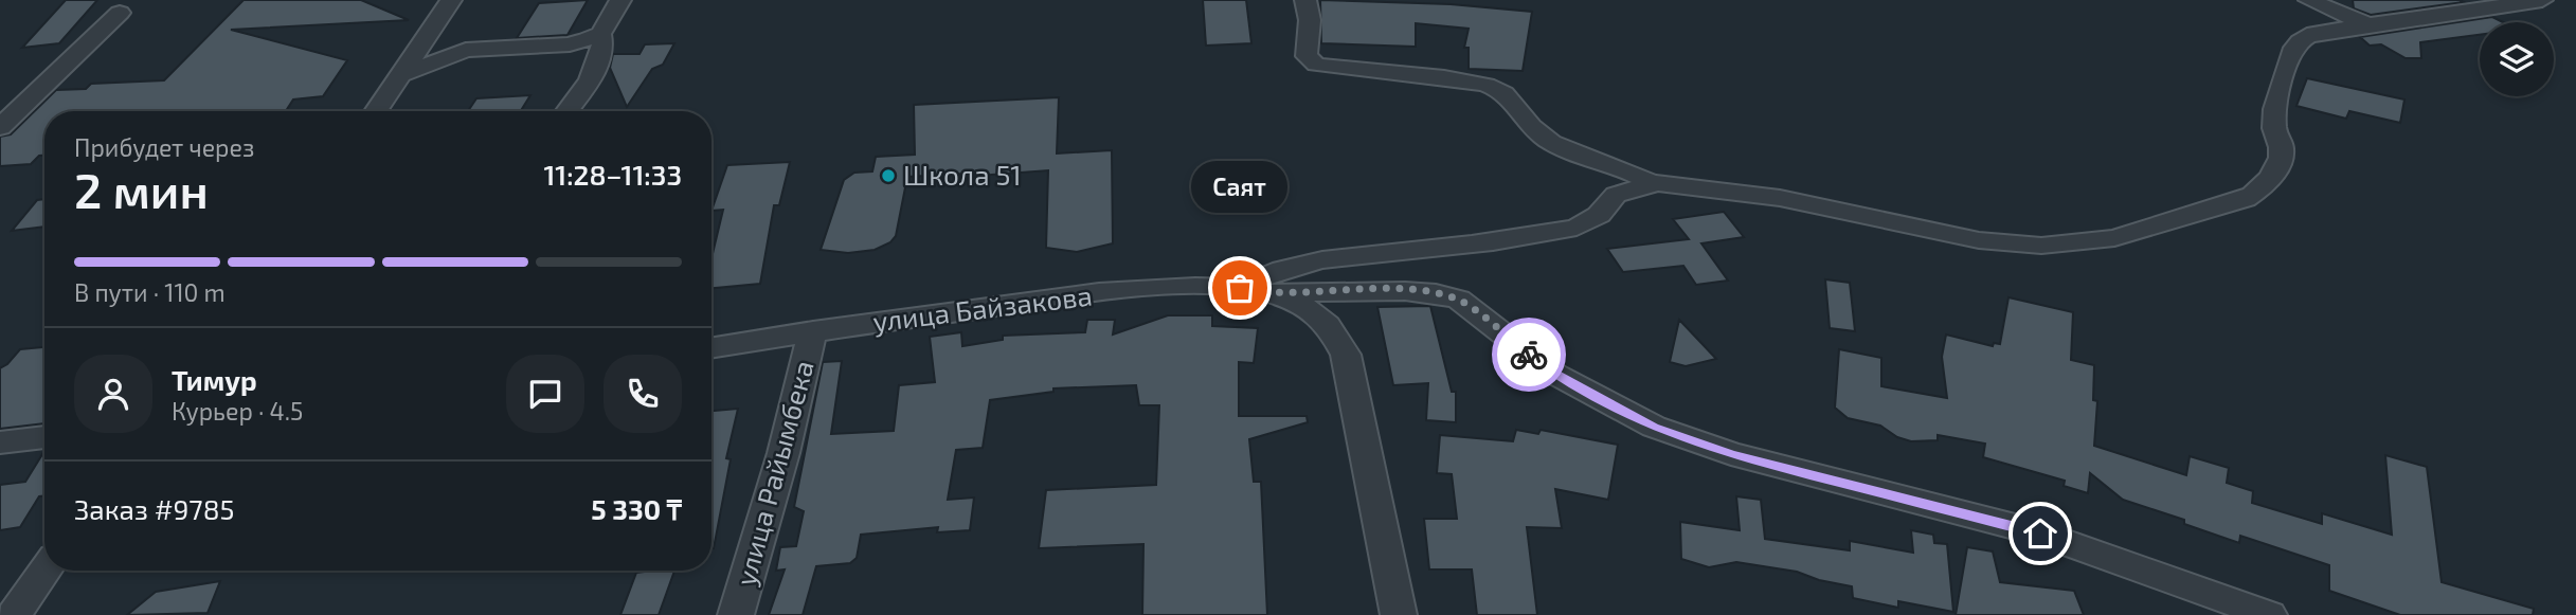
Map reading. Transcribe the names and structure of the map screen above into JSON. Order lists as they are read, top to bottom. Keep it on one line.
{"streets":{"street":["улица Байзакова","улица Райымбека"]},"crossings":[["улица Байзакова","улица Райымбека"]],"places":["Школа 51","Саят"],"page":{"heading":["2 мин","Прибудет через","11:28–11:33"],"panel":["Тимур","Курьер · 4.5","Заказ #9785","5 330 ₸"],"bubble":"Саят","bar":"В пути · 110 m"}}
